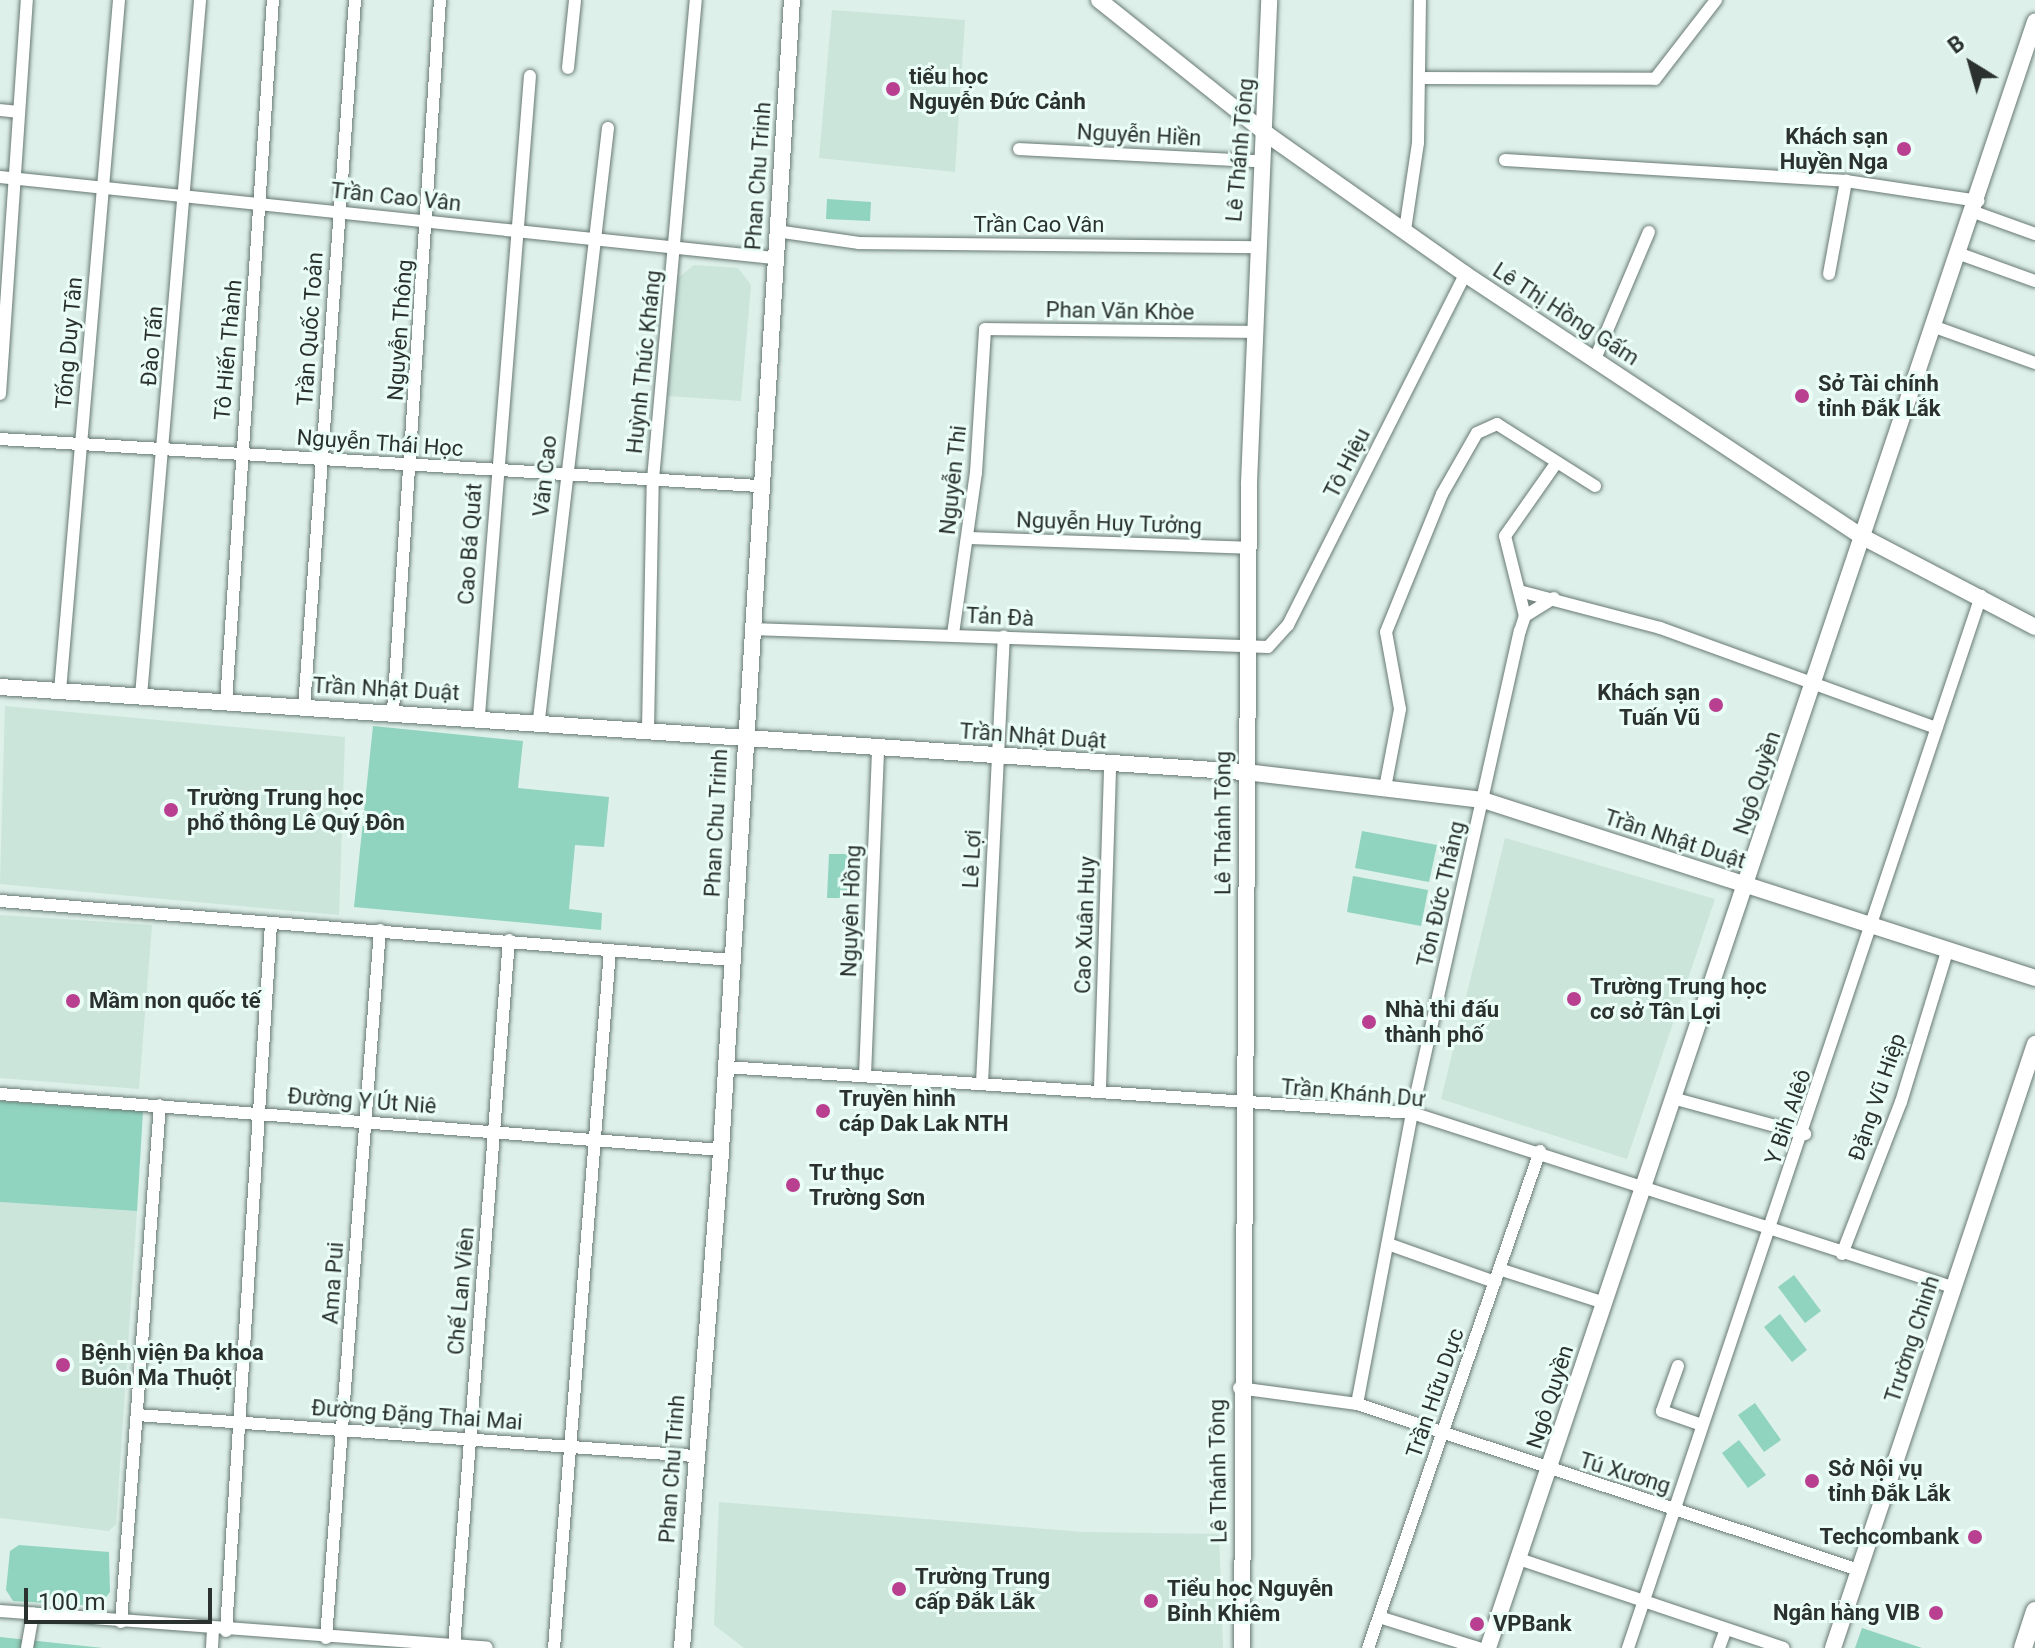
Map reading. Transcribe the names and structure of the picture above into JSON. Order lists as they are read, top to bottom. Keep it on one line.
{"streets":{"street":["Nguyễn Hiền","Lê Thánh Tông","Phan Chu Trinh","Trần Cao Vân","Phan Văn Khòe","Lê Thị Hồng Gấm","Trần Quốc Toản","Nguyễn Thông","Tống Duy Tân","Đào Tấn","Tô Hiến Thành","Huỳnh Thúc Kháng","Nguyễn Thái Học","Tô Hiệu","Văn Cao","Nguyễn Thi","Nguyễn Huy Tưởng","Cao Bá Quát","Tản Đà","Trần Nhật Duật","Ngô Quyền","Lê Lợi","Tôn Đức Thắng","Nguyên Hồng","Cao Xuân Huy","Trần Khánh Dư","Đặng Vũ Hiệp","Đường Y Út Niê","Y Bih Alêô","Ama Pui","Chế Lan Viên","Trường Chinh","Trần Hữu Dực","Đường Đặng Thai Mai","Tú Xương"]},"crossings":[["Nguyễn Hiền","Lê Thánh Tông"],["Lê Thánh Tông","Trần Cao Vân"],["Lê Thánh Tông","Phan Văn Khòe"],["Lê Thánh Tông","Lê Thị Hồng Gấm"],["Lê Thánh Tông","Tô Hiệu"],["Lê Thánh Tông","Nguyễn Huy Tưởng"],["Lê Thánh Tông","Tản Đà"],["Lê Thánh Tông","Trần Nhật Duật"],["Lê Thánh Tông","Trần Khánh Dư"],["Lê Thánh Tông","Tú Xương"],["Phan Chu Trinh","Trần Cao Vân"],["Phan Chu Trinh","Nguyễn Thái Học"],["Phan Chu Trinh","Tản Đà"],["Phan Chu Trinh","Trần Nhật Duật"],["Phan Chu Trinh","Trần Khánh Dư"],["Phan Chu Trinh","Đường Y Út Niê"],["Phan Chu Trinh","Đường Đặng Thai Mai"],["Trần Cao Vân","Trần Quốc Toản"],["Trần Cao Vân","Nguyễn Thông"],["Trần Cao Vân","Tống Duy Tân"],["Trần Cao Vân","Đào Tấn"],["Trần Cao Vân","Tô Hiến Thành"],["Trần Cao Vân","Huỳnh Thúc Kháng"],["Trần Cao Vân","Văn Cao"],["Trần Cao Vân","Cao Bá Quát"],["Phan Văn Khòe","Nguyễn Thi"],["Lê Thị Hồng Gấm","Tô Hiệu"],["Lê Thị Hồng Gấm","Ngô Quyền"],["Lê Thị Hồng Gấm","Y Bih Alêô"],["Trần Quốc Toản","Nguyễn Thái Học"],["Trần Quốc Toản","Trần Nhật Duật"],["Nguyễn Thông","Nguyễn Thái Học"],["Nguyễn Thông","Trần Nhật Duật"],["Tống Duy Tân","Nguyễn Thái Học"],["Tống Duy Tân","Trần Nhật Duật"],["Đào Tấn","Nguyễn Thái Học"],["Đào Tấn","Trần Nhật Duật"],["Tô Hiến Thành","Nguyễn Thái Học"],["Tô Hiến Thành","Trần Nhật Duật"],["Huỳnh Thúc Kháng","Nguyễn Thái Học"],["Huỳnh Thúc Kháng","Trần Nhật Duật"],["Nguyễn Thái Học","Văn Cao"],["Nguyễn Thái Học","Cao Bá Quát"],["Tô Hiệu","Tản Đà"],["Văn Cao","Trần Nhật Duật"],["Nguyễn Thi","Nguyễn Huy Tưởng"],["Nguyễn Thi","Tản Đà"],["Cao Bá Quát","Trần Nhật Duật"],["Tản Đà","Lê Lợi"],["Trần Nhật Duật","Ngô Quyền"],["Trần Nhật Duật","Lê Lợi"],["Trần Nhật Duật","Tôn Đức Thắng"],["Trần Nhật Duật","Nguyên Hồng"],["Trần Nhật Duật","Cao Xuân Huy"],["Trần Nhật Duật","Đặng Vũ Hiệp"],["Trần Nhật Duật","Y Bih Alêô"],["Ngô Quyền","Trần Khánh Dư"],["Ngô Quyền","Tú Xương"],["Lê Lợi","Trần Khánh Dư"],["Tôn Đức Thắng","Trần Khánh Dư"],["Tôn Đức Thắng","Tú Xương"],["Nguyên Hồng","Trần Khánh Dư"],["Cao Xuân Huy","Trần Khánh Dư"],["Trần Khánh Dư","Đặng Vũ Hiệp"],["Trần Khánh Dư","Y Bih Alêô"],["Trần Khánh Dư","Trường Chinh"],["Trần Khánh Dư","Trần Hữu Dực"],["Đường Y Út Niê","Ama Pui"],["Đường Y Út Niê","Chế Lan Viên"],["Y Bih Alêô","Tú Xương"],["Ama Pui","Đường Đặng Thai Mai"],["Chế Lan Viên","Đường Đặng Thai Mai"],["Trường Chinh","Tú Xương"],["Trần Hữu Dực","Tú Xương"]],"places":["tiểu học Nguyễn Đức Cảnh","Khách sạn Huyền Nga","Sở Tài chính tỉnh Đắk Lắk","Khách sạn Tuấn Vũ","Trường Trung học phổ thông Lê Quý Đôn","Trường Trung học cơ sở Tân Lợi","Mầm non quốc tế","Nhà thi đấu thành phố","Truyền hình cáp Dak Lak NTH","Tư thục Trường Sơn","Bệnh viện Đa khoa Buôn Ma Thuột","Sở Nội vụ tỉnh Đắk Lắk","Techcombank","Trường Trung cấp Đắk Lắk","Tiểu học Nguyễn Bỉnh Khiêm","Ngân hàng VIB","VPBank"],"scale_bar":"100 m","north":"top left"}
